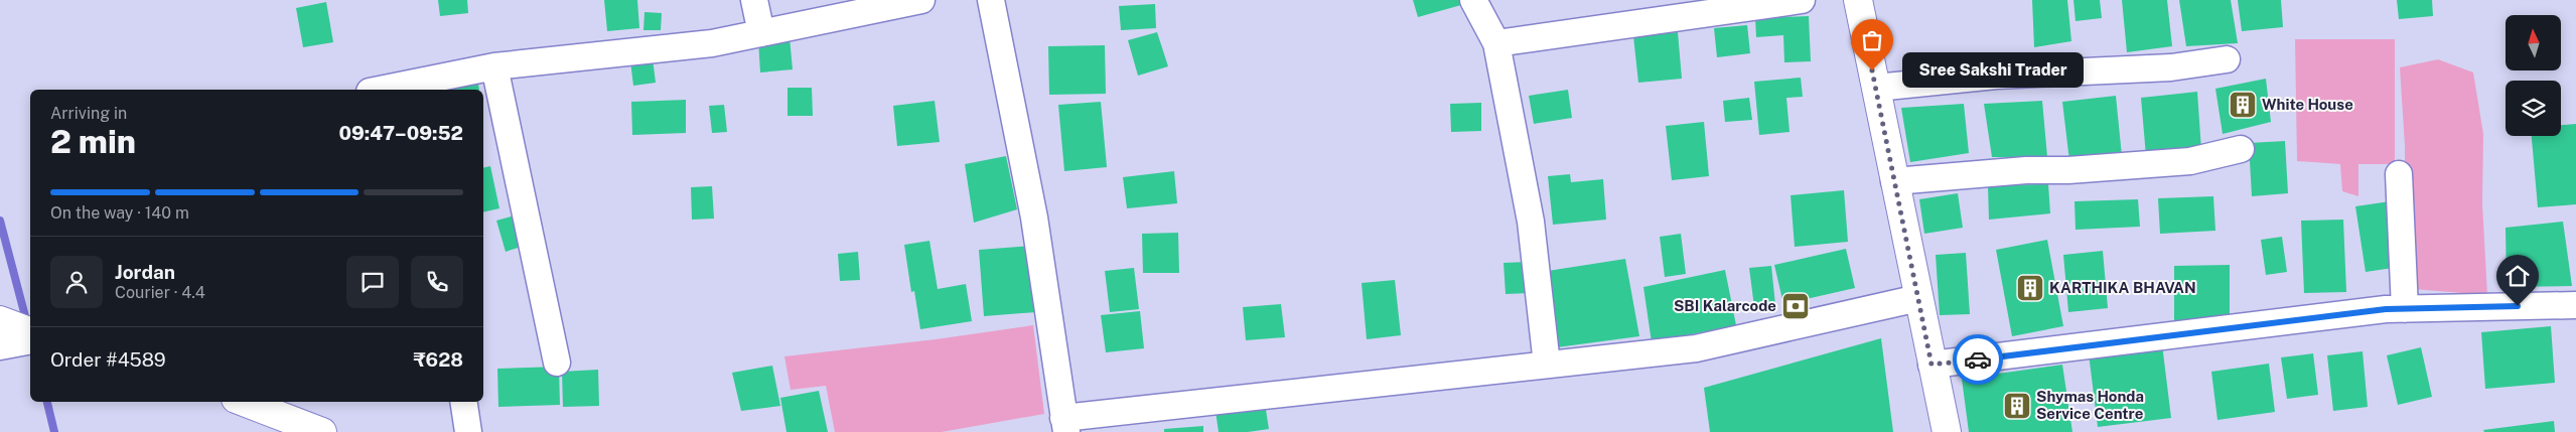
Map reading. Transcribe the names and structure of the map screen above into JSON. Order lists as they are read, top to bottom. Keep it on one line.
{"places":{"other":["Sree Sakshi Trader"],"building":["White House","KARTHIKA BHAVAN","Shymas Honda Service Centre"],"bank":["SBI Kalarcode"]},"north":"top","page":{"bubble":"Sree Sakshi Trader","heading":["2 min","Arriving in","09:47–09:52"],"panel":["Jordan","Courier · 4.4","Order #4589","₹628"],"bar":"On the way · 140 m"}}
